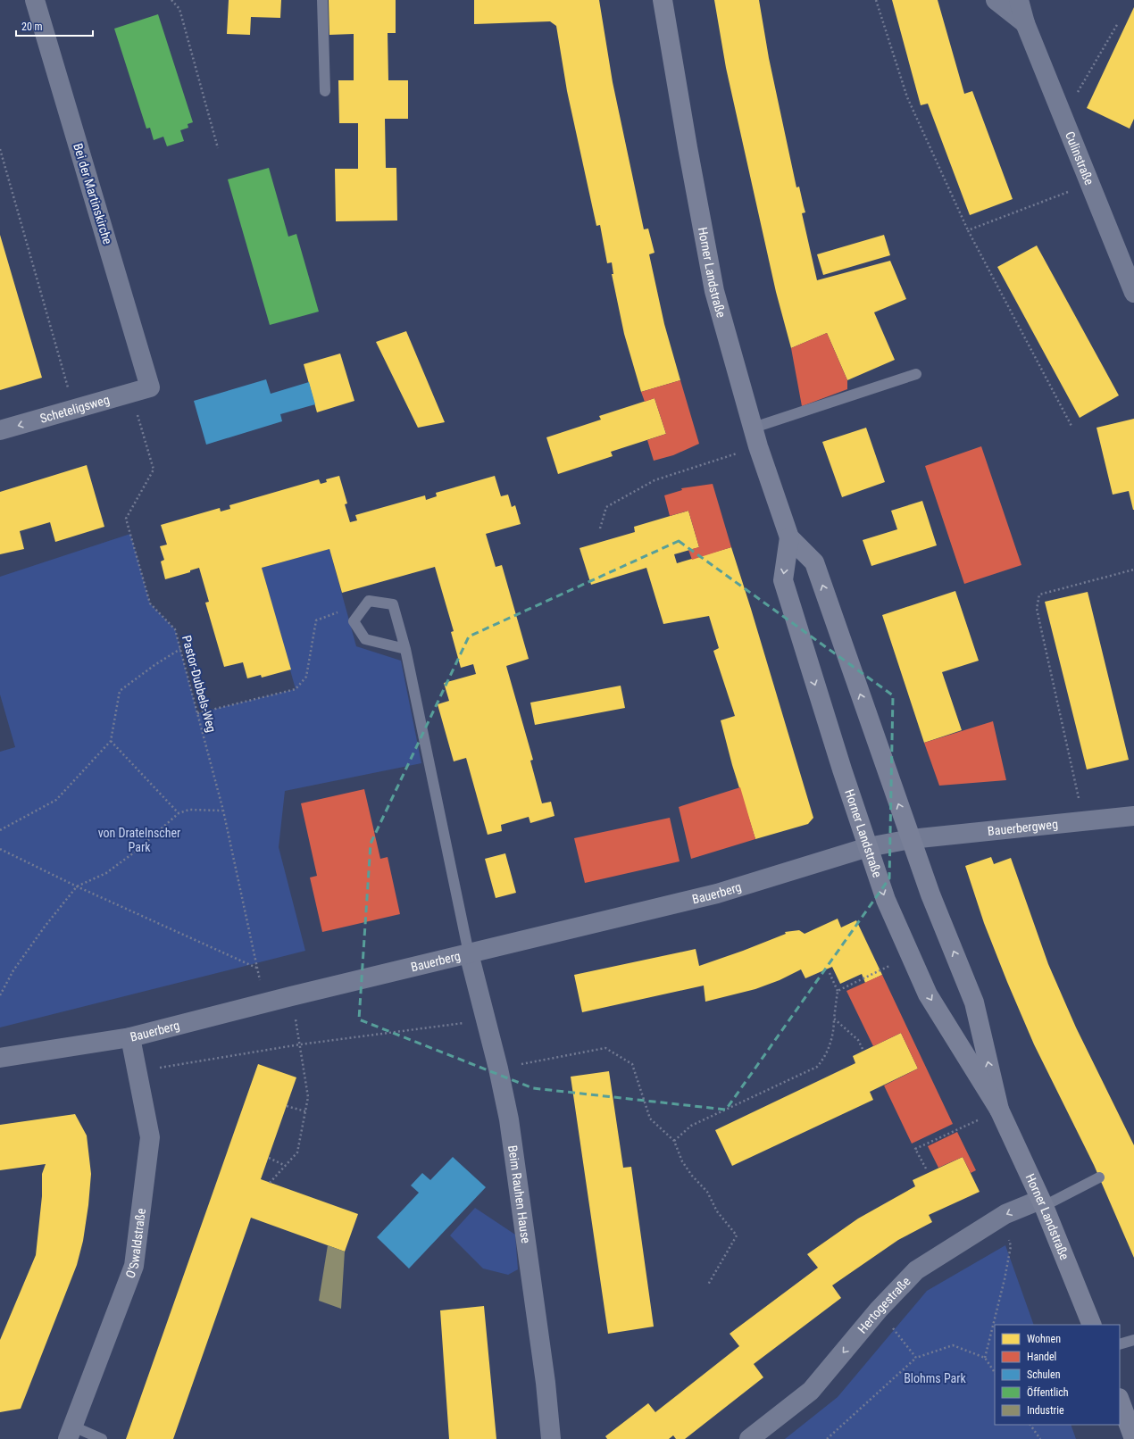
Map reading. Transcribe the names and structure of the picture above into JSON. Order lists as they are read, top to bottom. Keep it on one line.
{"streets":{"main road":["Horner Landstraße"],"street":["Culinstraße","Bei der Martinskirche","Scheteligsweg","Bauerbergweg","Bauerberg","Beim Rauhen Hause","O'Swaldstraße","Hertogestraße"],"path":["Pastor-Dubbels-Weg"]},"crossings":[["Bei der Martinskirche","Scheteligsweg"],["Bei der Martinskirche","Pastor-Dubbels-Weg"],["Horner Landstraße","Bauerbergweg"],["Horner Landstraße","Bauerberg"],["Horner Landstraße","Hertogestraße"],["Scheteligsweg","Pastor-Dubbels-Weg"],["Pastor-Dubbels-Weg","Bauerberg"],["Bauerbergweg","Bauerberg"],["Bauerberg","Beim Rauhen Hause"],["Bauerberg","O'Swaldstraße"]],"one_way":["Scheteligsweg","Hertogestraße"],"parks":["von Dratelnscher Park","Blohms Park"],"legend":["Wohnen","Handel","Schulen","Öffentlich","Industrie"],"scale_bar":"20 m"}
